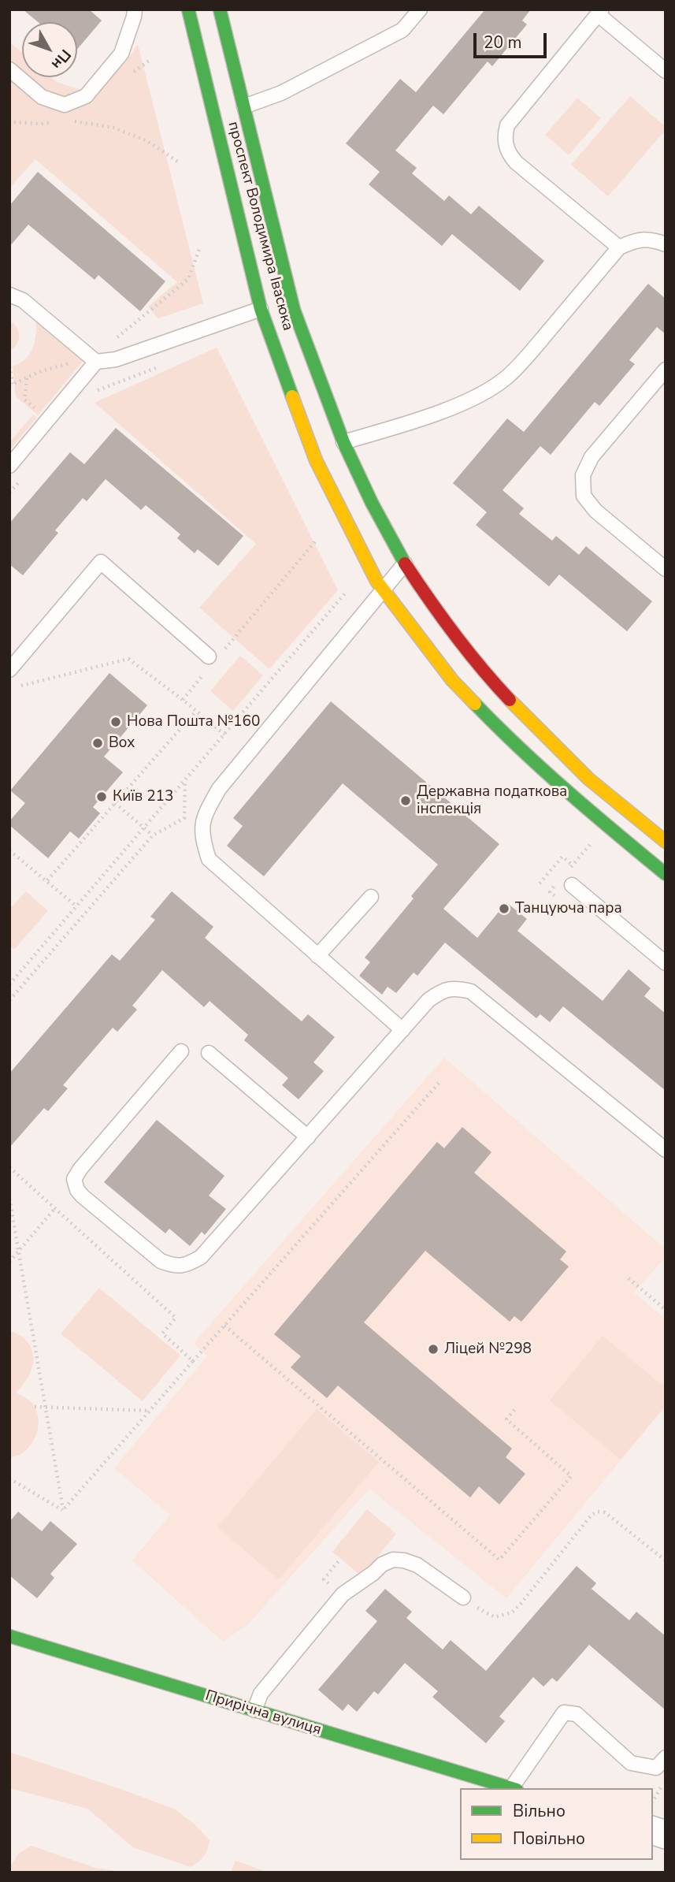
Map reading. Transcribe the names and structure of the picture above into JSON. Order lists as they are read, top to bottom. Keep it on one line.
{"streets":{"street":["проспект Володимира Івасюка","Прирічна вулиця"]},"places":["Нова Пошта №160","Box","Київ 213","Державна податкова інспекція","Танцуюча пара","Ліцей №298"],"legend":["Вільно","Повільно"],"scale_bar":"20 m","north":"bottom right"}
